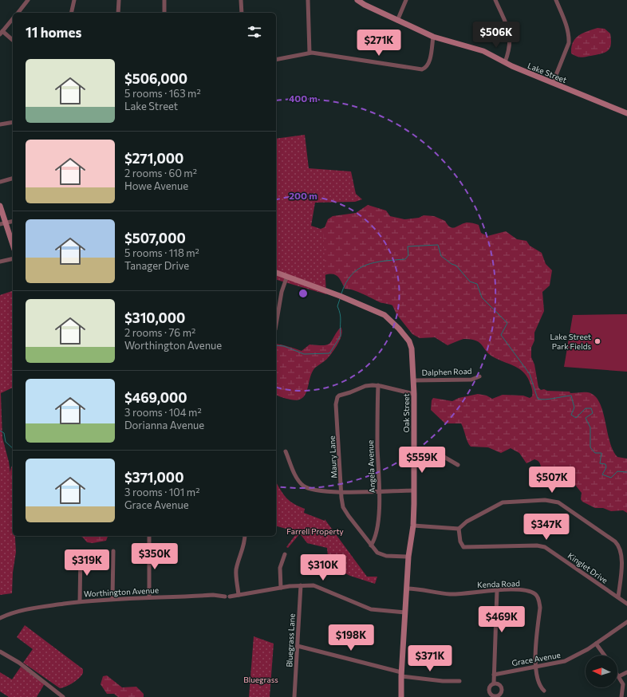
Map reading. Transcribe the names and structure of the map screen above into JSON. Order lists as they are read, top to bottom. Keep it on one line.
{"streets":{"street":["Lake Street","Dalphen Road","Oak Street","Maury Lane","Angela Avenue","Kinglet Drive","Kenda Road","Worthington Avenue","Bluegrass Lane","Grace Avenue"]},"crossings":[["Dalphen Road","Oak Street"],["Oak Street","Maury Lane"],["Oak Street","Kenda Road"],["Maury Lane","Angela Avenue"],["Kenda Road","Grace Avenue"]],"parks":["Farrell Property","Bluegrass"],"places":["Lake Street Park Fields"],"north":"left","page":{"heading":"11 homes","price":["$506K","$271K","$559K","$507K","$347K","$350K","$319K","$310K","$469K","$198K","$371K"],"list":[{"name":"$506,000","note":"5 rooms · 163 m² · Lake Street"},{"name":"$271,000","note":"2 rooms · 60 m² · Howe Avenue"},{"name":"$507,000","note":"5 rooms · 118 m² · Tanager Drive"},{"name":"$310,000","note":"2 rooms · 76 m² · Worthington Avenue"},{"name":"$469,000","note":"3 rooms · 104 m² · Dorianna Avenue"},{"name":"$371,000","note":"3 rooms · 101 m² · Grace Avenue"}]},"rings":["400 m","200 m"]}
